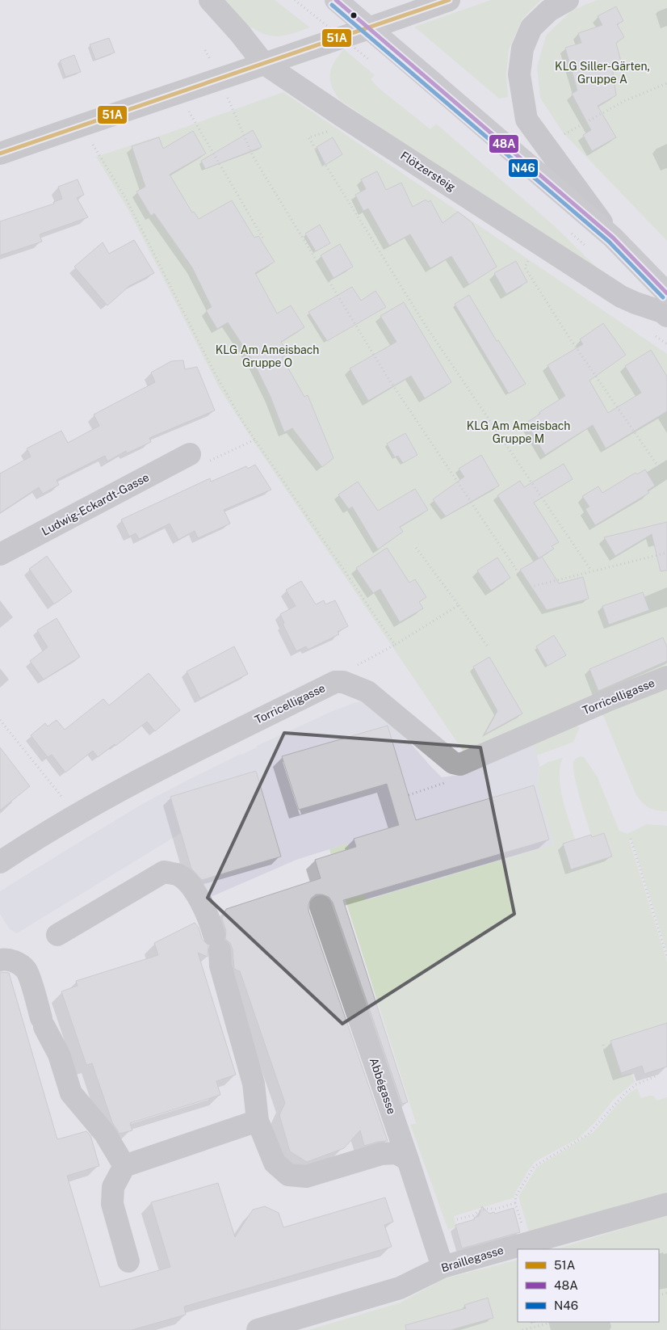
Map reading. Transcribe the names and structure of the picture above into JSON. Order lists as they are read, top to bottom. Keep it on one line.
{"streets":{"street":["Flötzersteig","Ludwig-Eckardt-Gasse","Torricelligasse","Abbégasse","Braillegasse"]},"crossings":[["Abbégasse","Braillegasse"]],"parks":["KLG Siller-Gärten, Gruppe A","KLG Am Ameisbach Gruppe O","KLG Am Ameisbach Gruppe M"],"lines":["transit line 51A","transit line 48A","transit line N46"],"legend":["51A","48A","N46"]}
